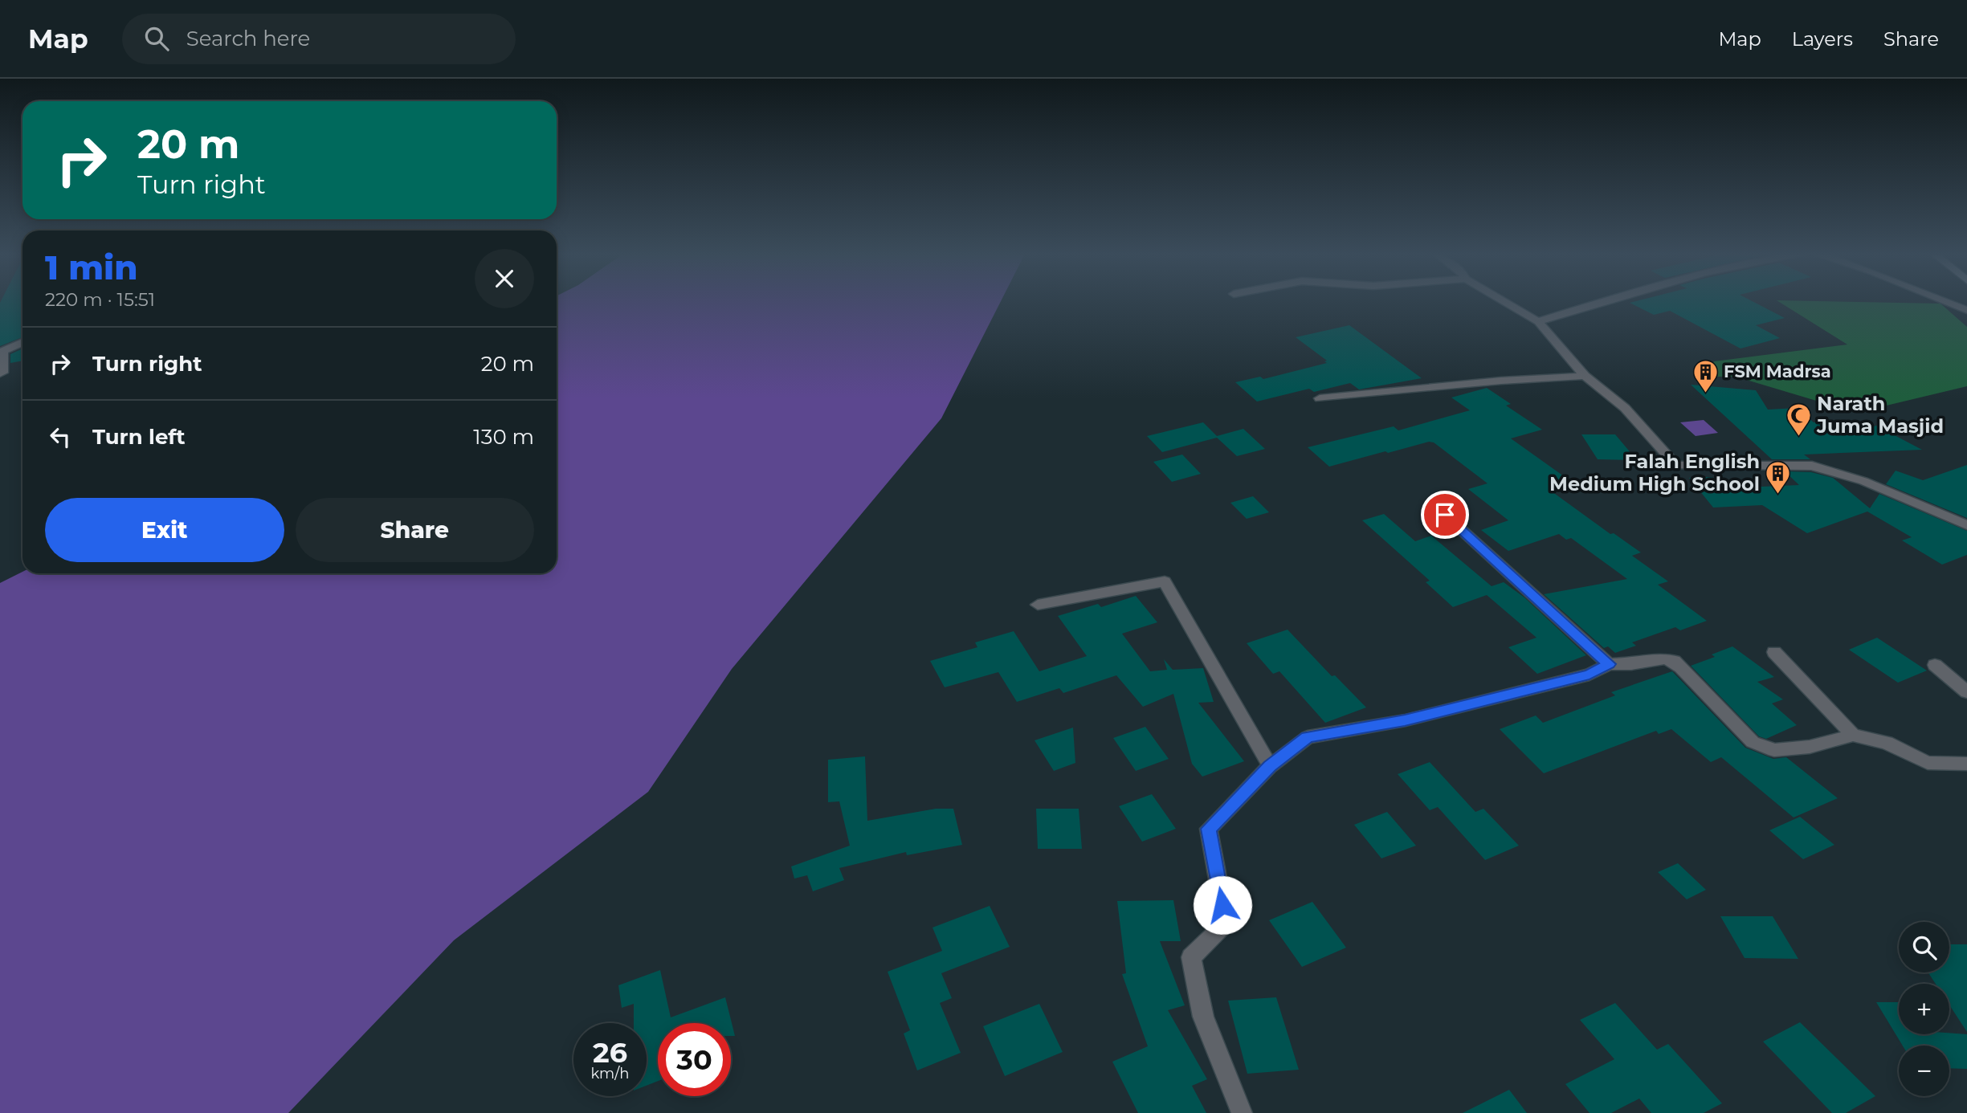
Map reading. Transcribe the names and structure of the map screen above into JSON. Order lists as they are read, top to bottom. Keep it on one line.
{"places":{"building":["FSM Madrsa","Falah English Medium High School"],"mosque":["Narath Juma Masjid"]},"page":{"header":"Map","search":"Search here","nav":["Map","Layers","Share"],"turn":["20 m","Turn right"],"heading":["1 min","220 m · 15:51"],"list":[{"name":"Turn right","value":"20 m"},{"name":"Turn left","value":"130 m"}],"buttons":["Exit","Share"],"map_buttons":["+","−"],"speed":"26 km/h","limit":"30"}}
